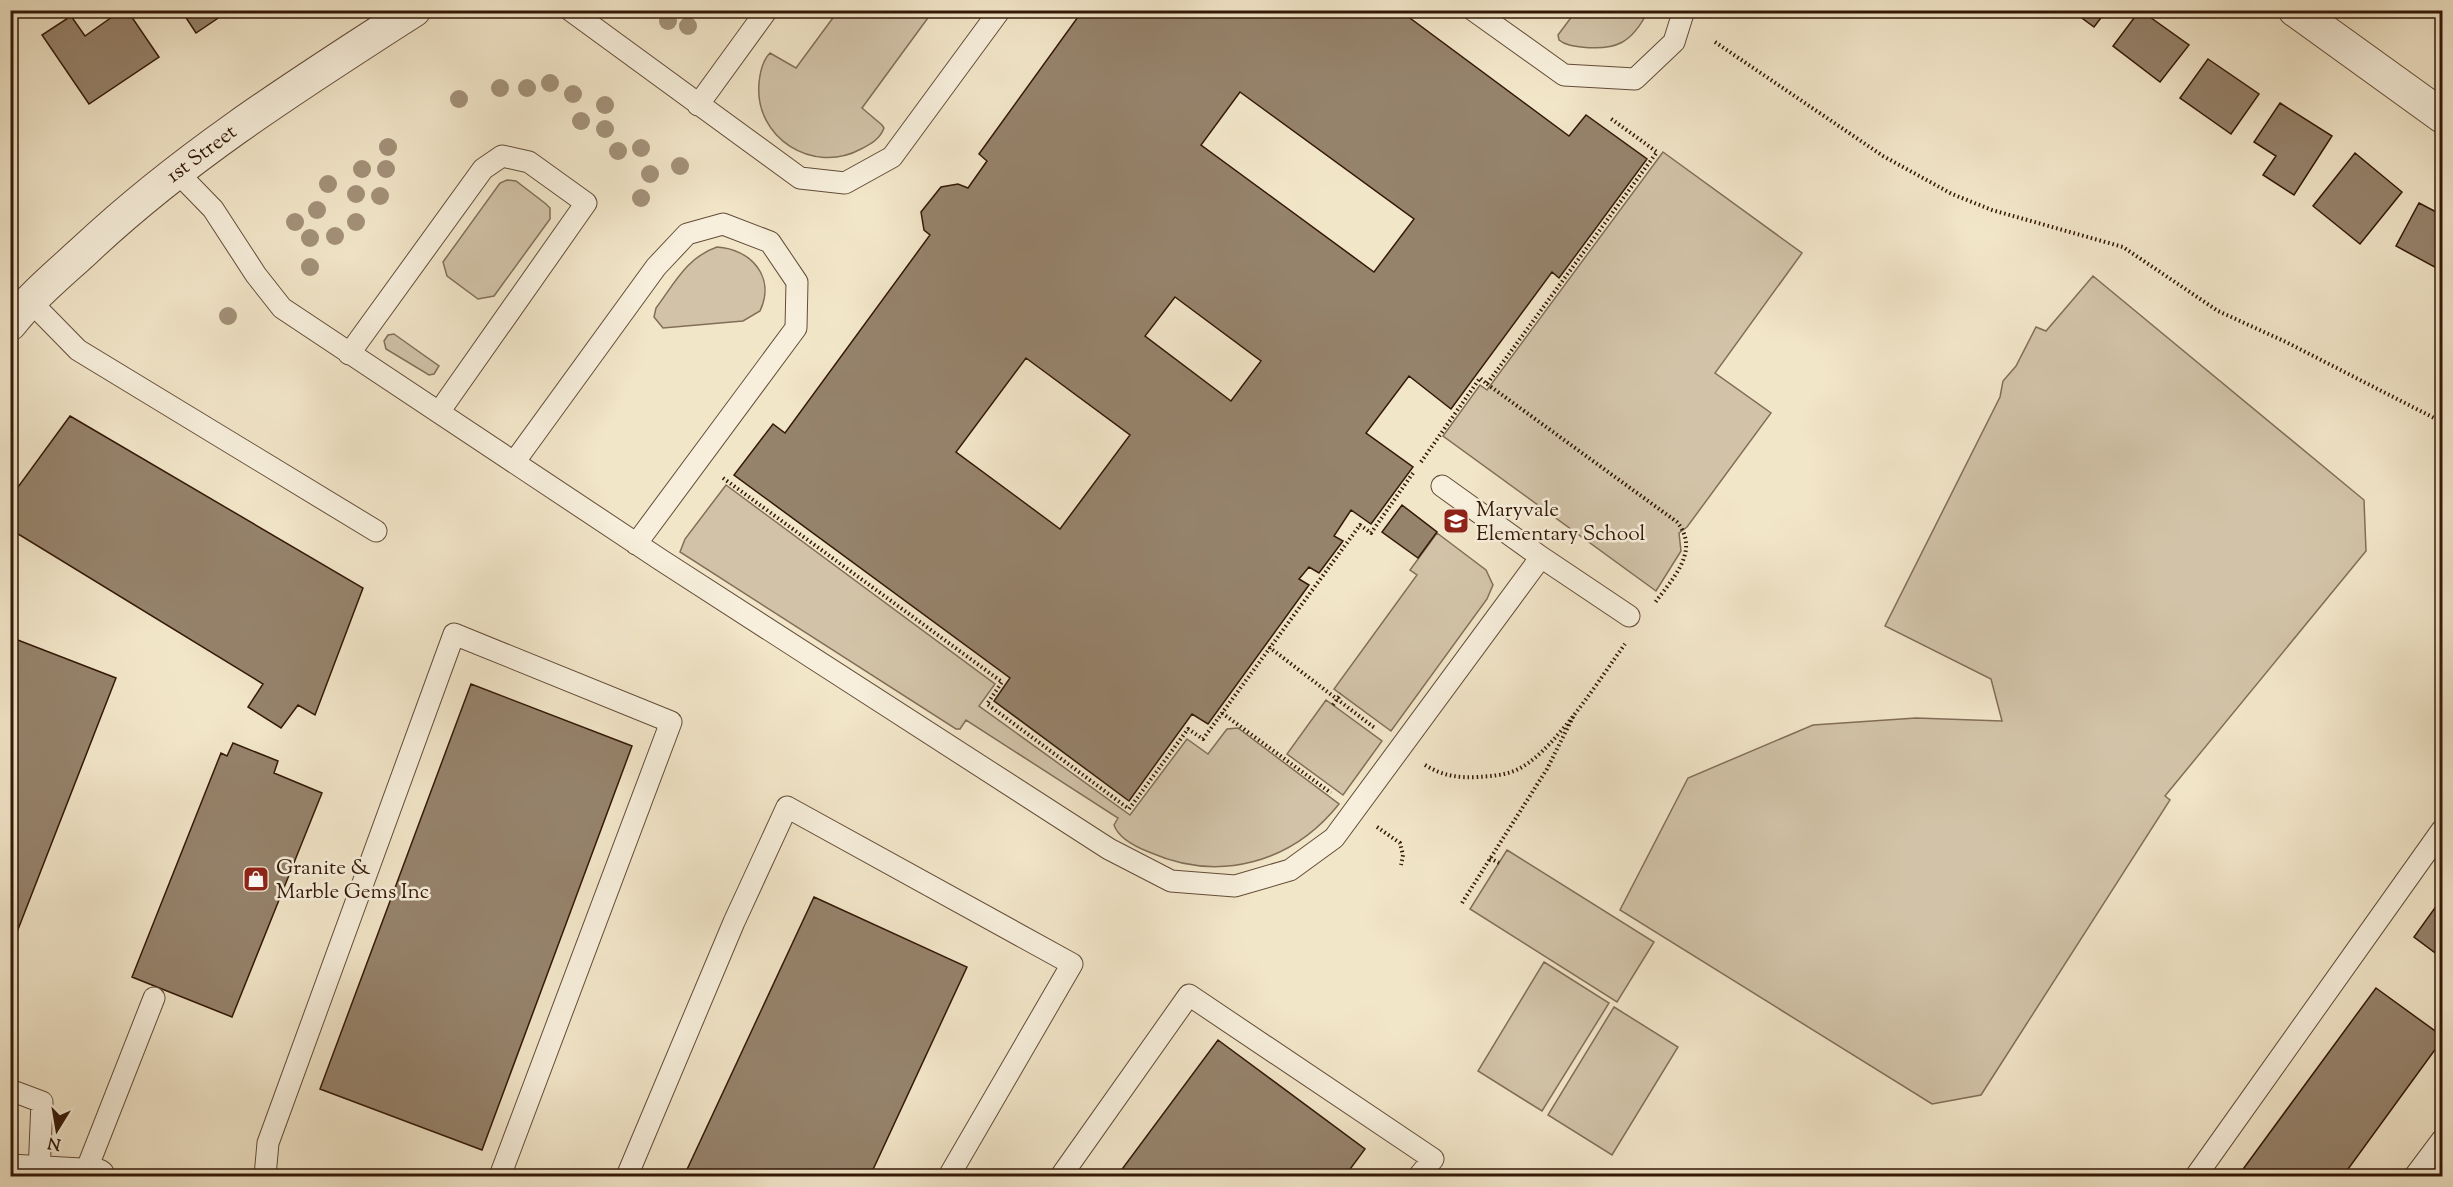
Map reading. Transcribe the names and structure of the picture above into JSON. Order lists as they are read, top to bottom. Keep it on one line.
{"streets":{"street":["1st Street"]},"places":{"school or university":["Maryvale Elementary School"],"shop":["Granite & Marble Gems Inc"]},"north":"bottom"}
